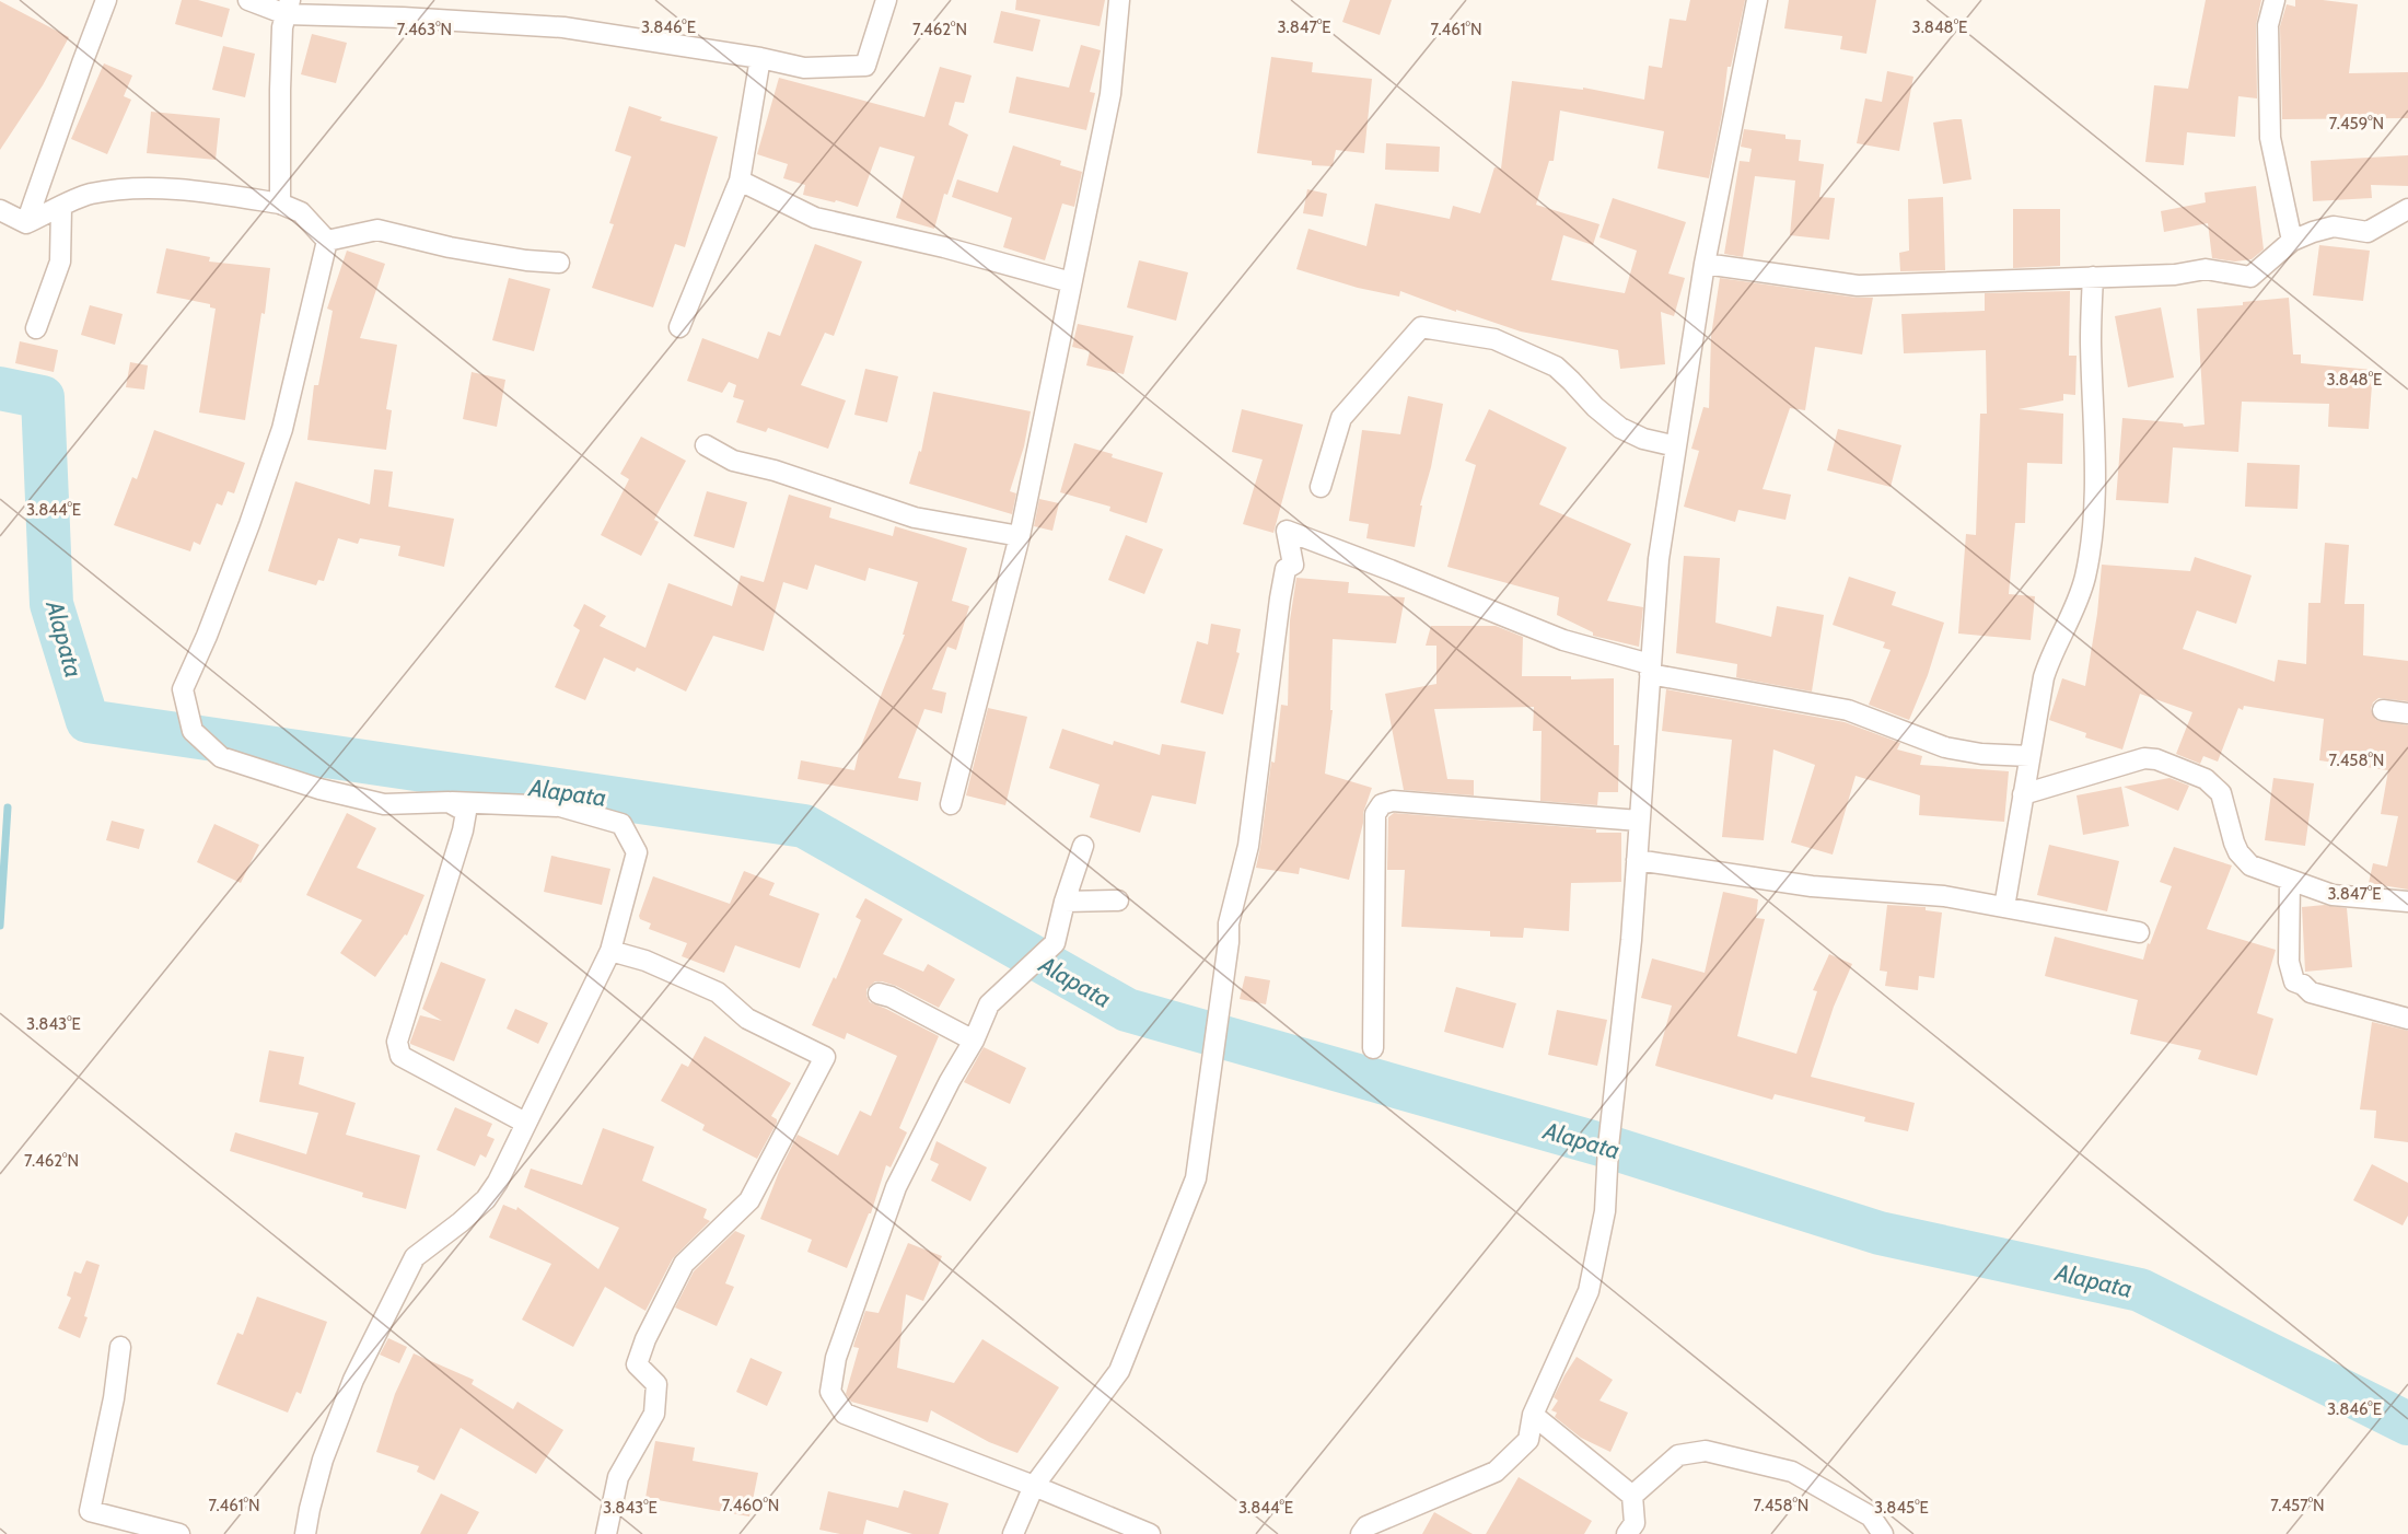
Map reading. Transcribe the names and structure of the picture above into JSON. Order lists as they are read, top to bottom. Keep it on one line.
{"water":["Alapata"],"coordinates":["3.848°E","3.846°E","3.847°E","7.463°N","7.462°N","7.461°N","7.459°N","3.844°E","7.458°N","3.843°E","7.460°N","7.457°N","3.845°E"]}
